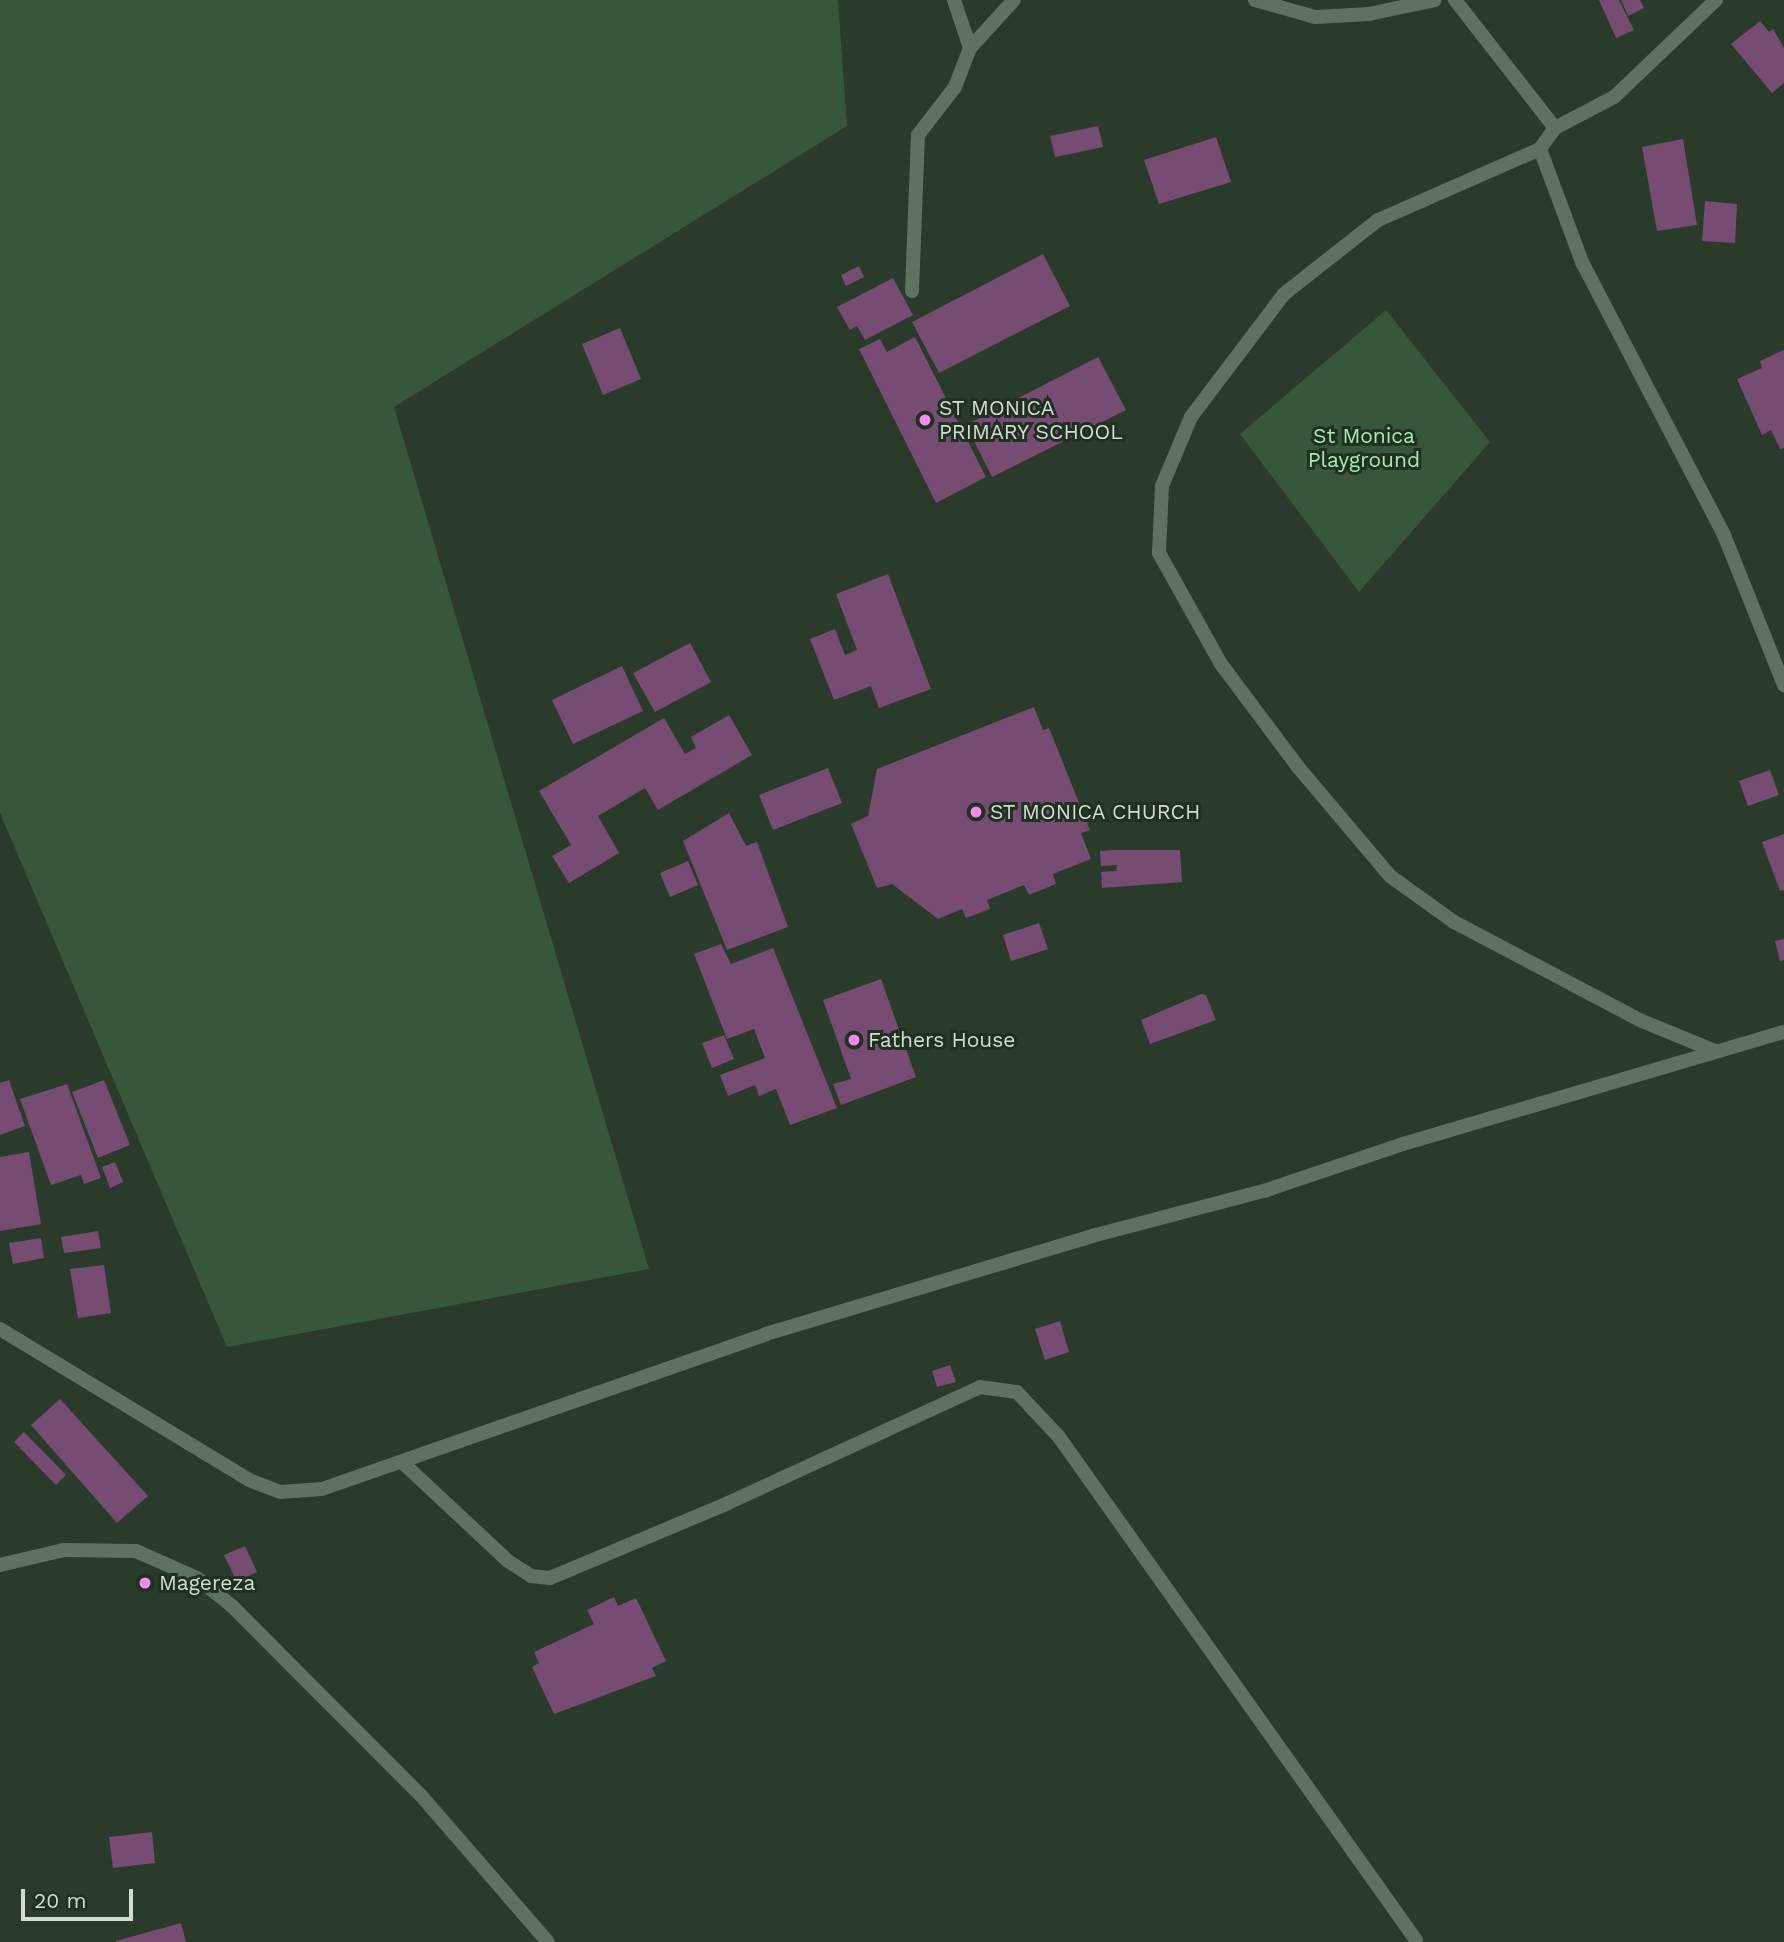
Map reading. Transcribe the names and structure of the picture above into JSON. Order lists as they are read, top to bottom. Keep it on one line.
{"parks":["St Monica Playground"],"places":["ST MONICA PRIMARY SCHOOL","ST MONICA CHURCH","Fathers House","Magereza"],"scale_bar":"20 m"}
